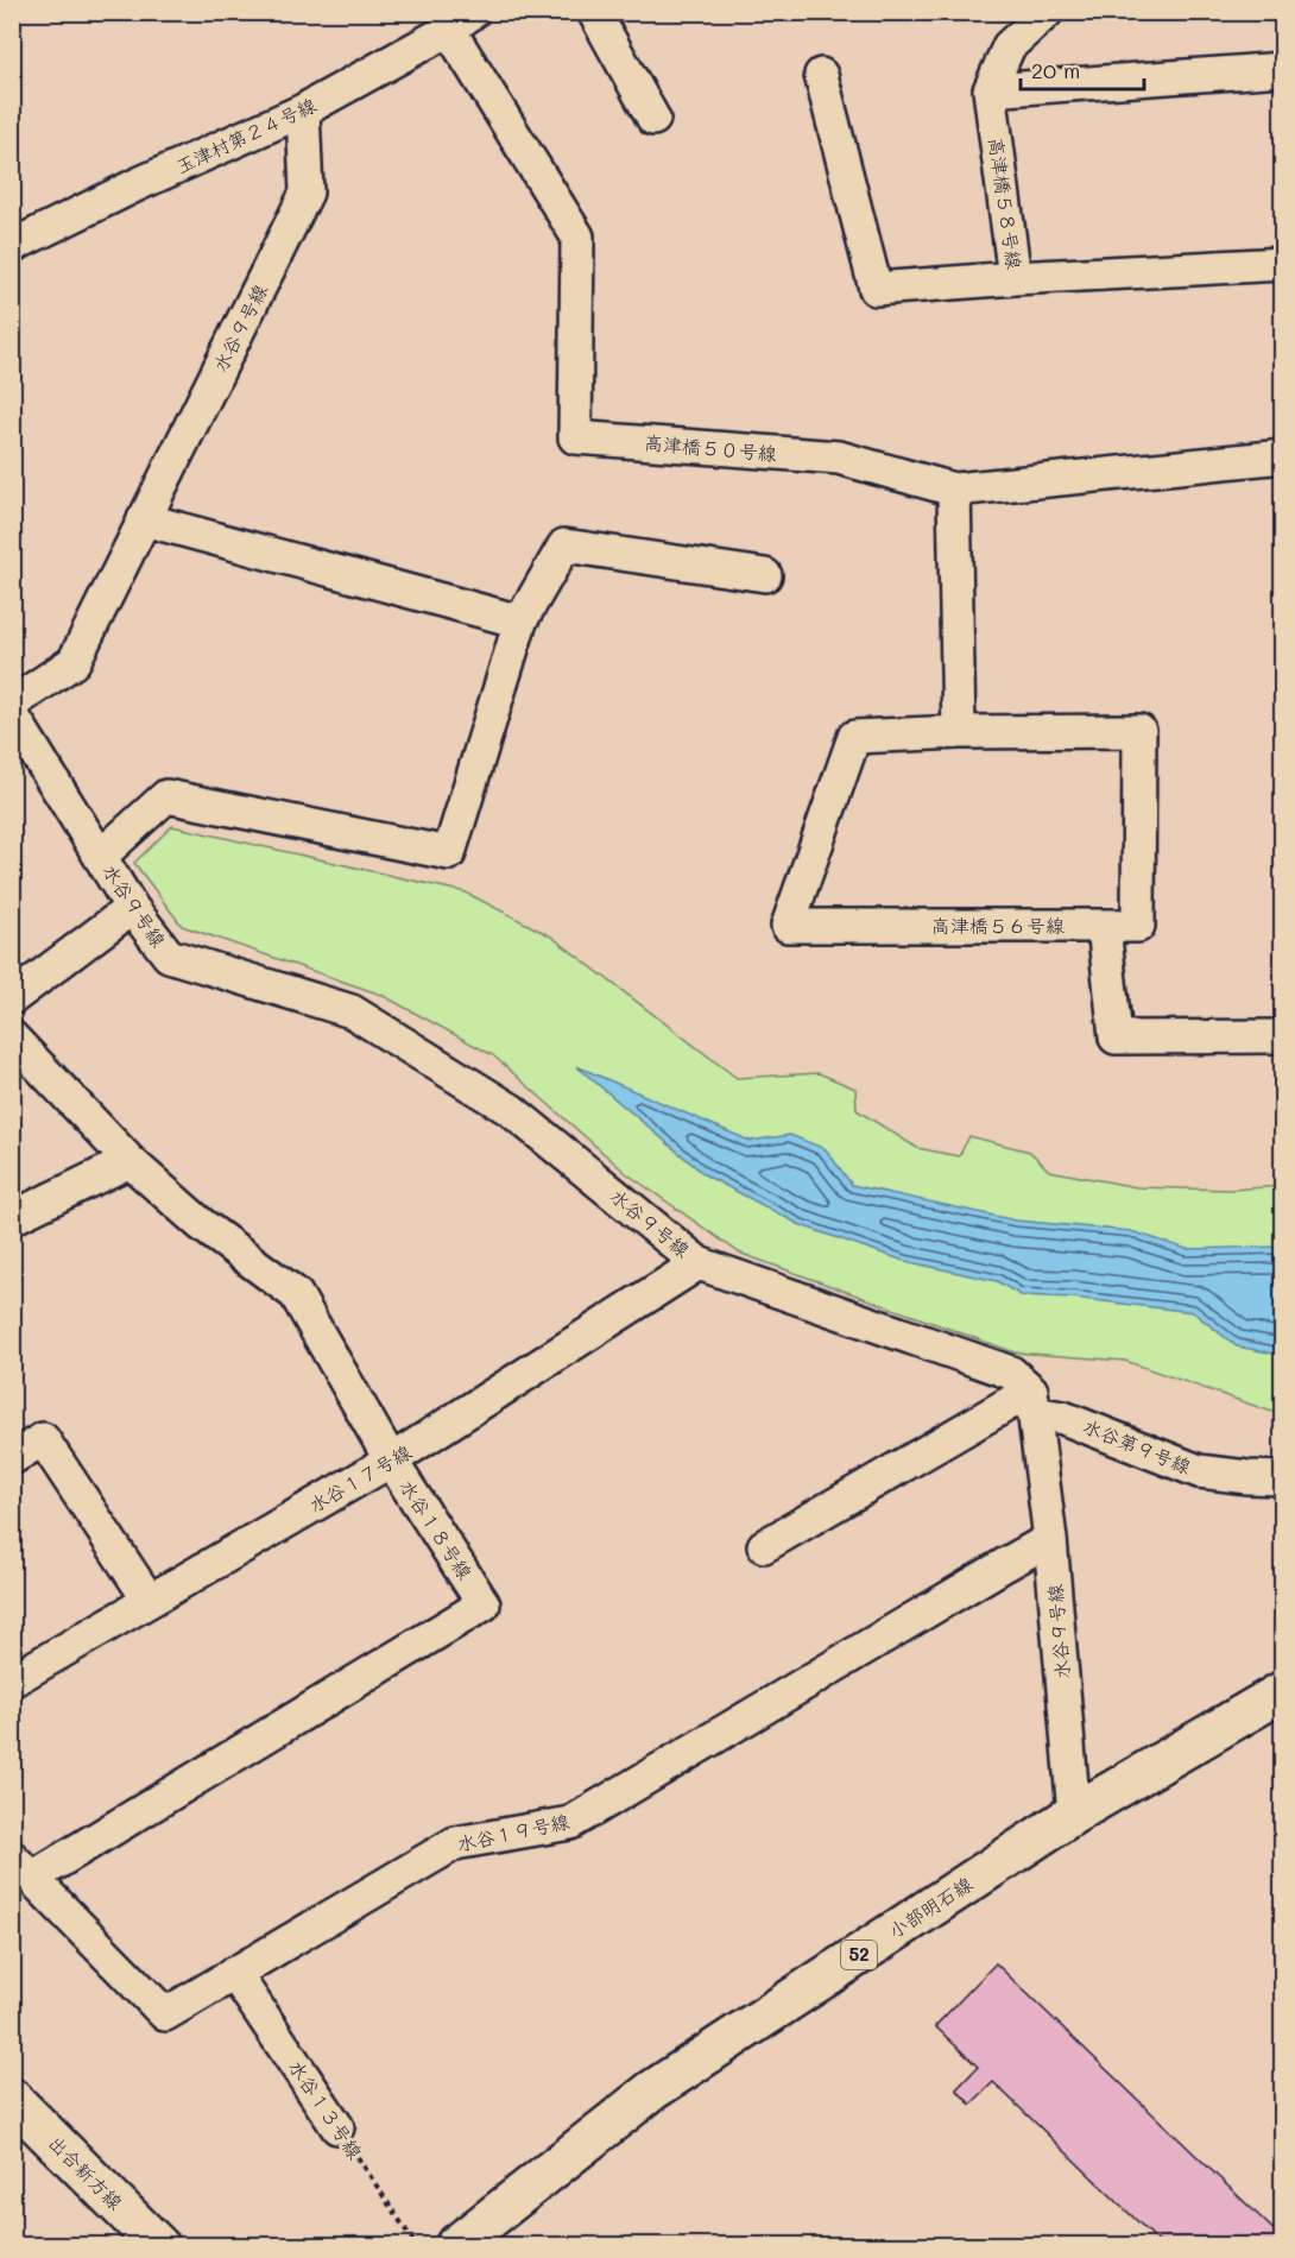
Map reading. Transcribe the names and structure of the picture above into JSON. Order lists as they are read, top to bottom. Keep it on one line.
{"streets":{"main road":["小部明石線","52","出合新方線"],"street":["玉津村第２４号線","高津橋５８号線","水谷９号線","高津橋５０号線","高津橋５６号線","水谷第９号線","水谷１７号線","水谷１８号線","水谷１９号線","水谷１３号線"]},"crossings":[["玉津村第２４号線","水谷９号線"],["玉津村第２４号線","高津橋５０号線"],["水谷９号線","水谷第９号線"],["水谷９号線","水谷１７号線"],["水谷９号線","水谷１９号線"],["水谷９号線","小部明石線"],["水谷１７号線","水谷１８号線"],["水谷１８号線","水谷１９号線"],["水谷１９号線","水谷１３号線"]],"scale_bar":"20 m"}
